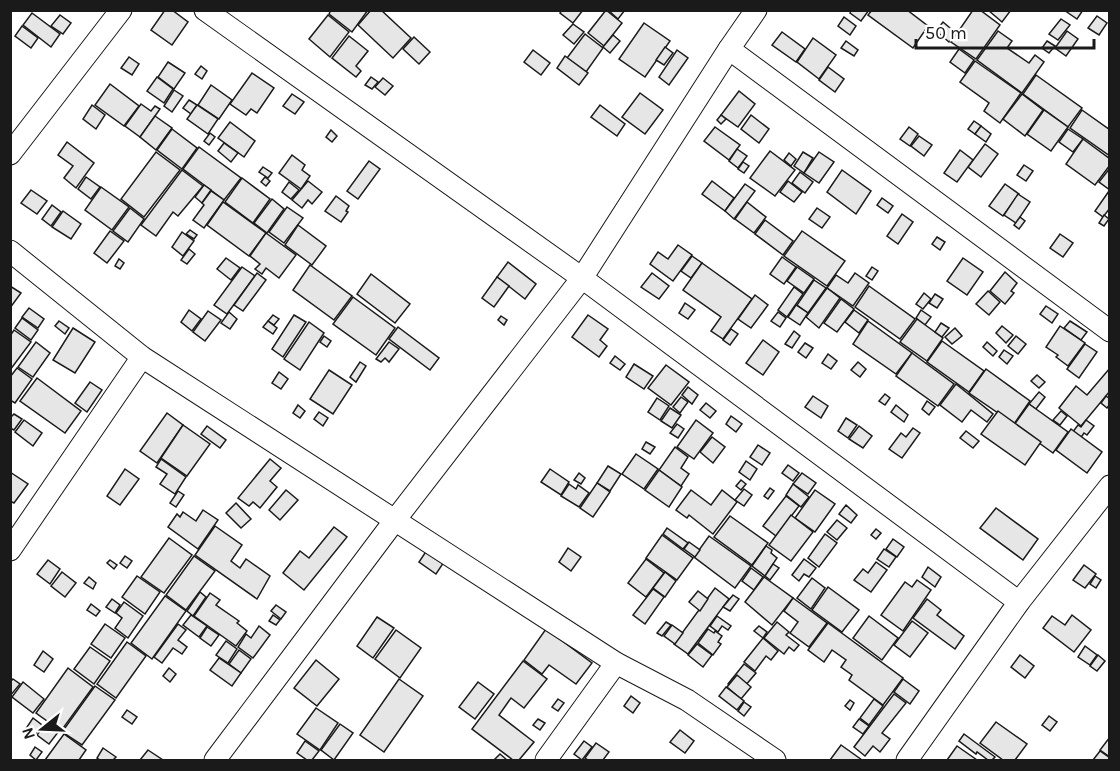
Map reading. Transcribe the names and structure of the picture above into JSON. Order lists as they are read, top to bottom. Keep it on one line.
{"scale_bar":"50 m","north":"left"}
